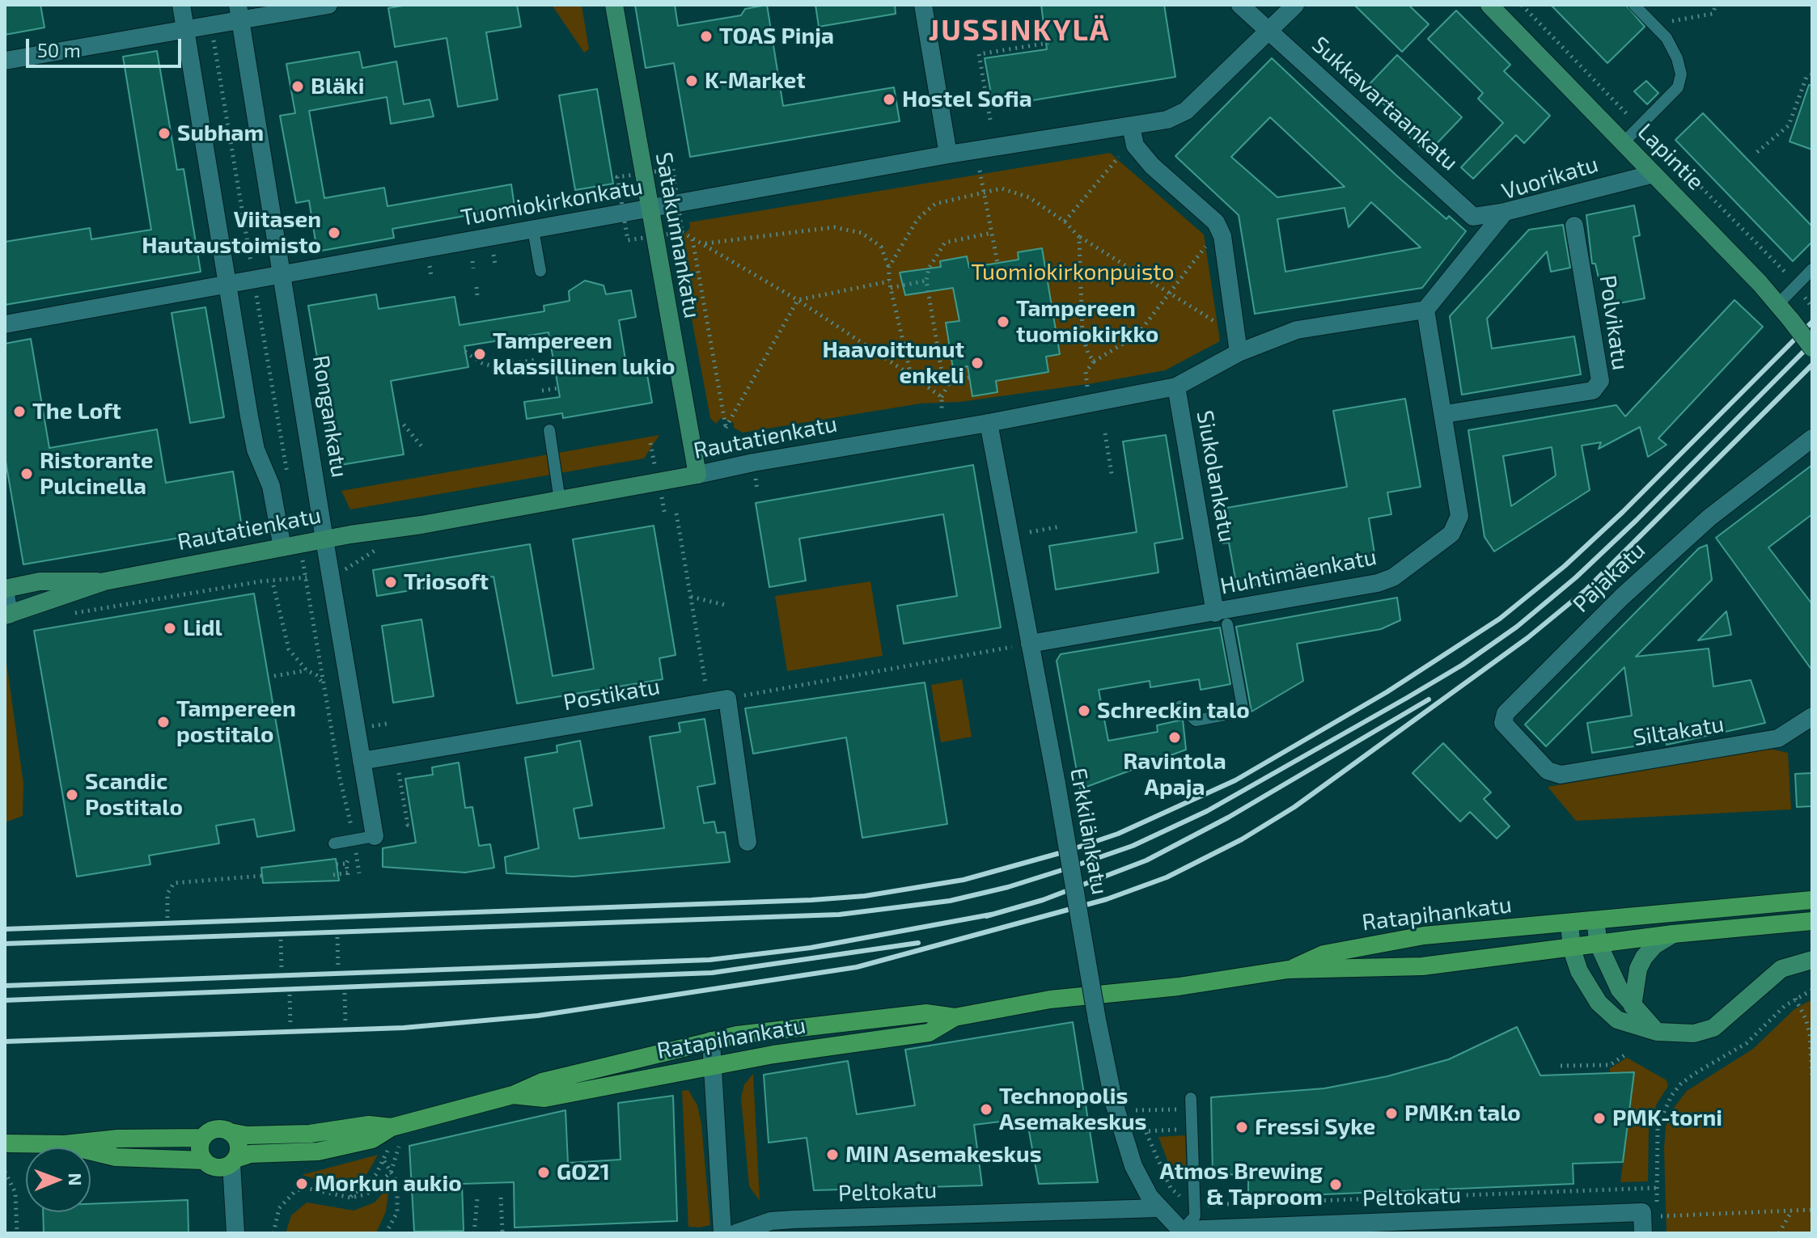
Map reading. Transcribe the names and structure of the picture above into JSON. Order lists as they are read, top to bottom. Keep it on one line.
{"streets":{"main road":["Lapintie","Satakunnankatu","Rautatienkatu","Ratapihankatu"],"street":["Sukkavartaankatu","Vuorikatu","Tuomiokirkonkatu","Polvikatu","Rongankatu","Siukolankatu","Huhtimäenkatu","Pajakatu","Postikatu","Siltakatu","Erkkilänkatu","Peltokatu"]},"crossings":[["Sukkavartaankatu","Vuorikatu"],["Sukkavartaankatu","Tuomiokirkonkatu"],["Lapintie","Vuorikatu"],["Vuorikatu","Rautatienkatu"],["Vuorikatu","Huhtimäenkatu"],["Tuomiokirkonkatu","Satakunnankatu"],["Tuomiokirkonkatu","Rongankatu"],["Satakunnankatu","Rautatienkatu"],["Polvikatu","Huhtimäenkatu"],["Rongankatu","Rautatienkatu"],["Rongankatu","Postikatu"],["Rautatienkatu","Siukolankatu"],["Rautatienkatu","Huhtimäenkatu"],["Rautatienkatu","Erkkilänkatu"],["Siukolankatu","Huhtimäenkatu"],["Huhtimäenkatu","Erkkilänkatu"],["Pajakatu","Siltakatu"],["Erkkilänkatu","Peltokatu"]],"districts":["JUSSINKYLÄ"],"parks":["Tuomiokirkonpuisto"],"places":["TOAS Pinja","K-Market","Bläki","Hostel Sofia","Subham","Viitasen Hautaustoimisto","Tampereen tuomiokirkko","Tampereen klassillinen lukio","Haavoittunut enkeli","The Loft","Ristorante Pulcinella","Triosoft","Lidl","Schreckin talo","Tampereen postitalo","Ravintola Apaja","Scandic Postitalo","Technopolis Asemakeskus","PMK:n talo","PMK-torni","Fressi Syke","MIN Asemakeskus","GO21","Morkun aukio","Atmos Brewing & Taproom"],"scale_bar":"50 m","north":"right"}
